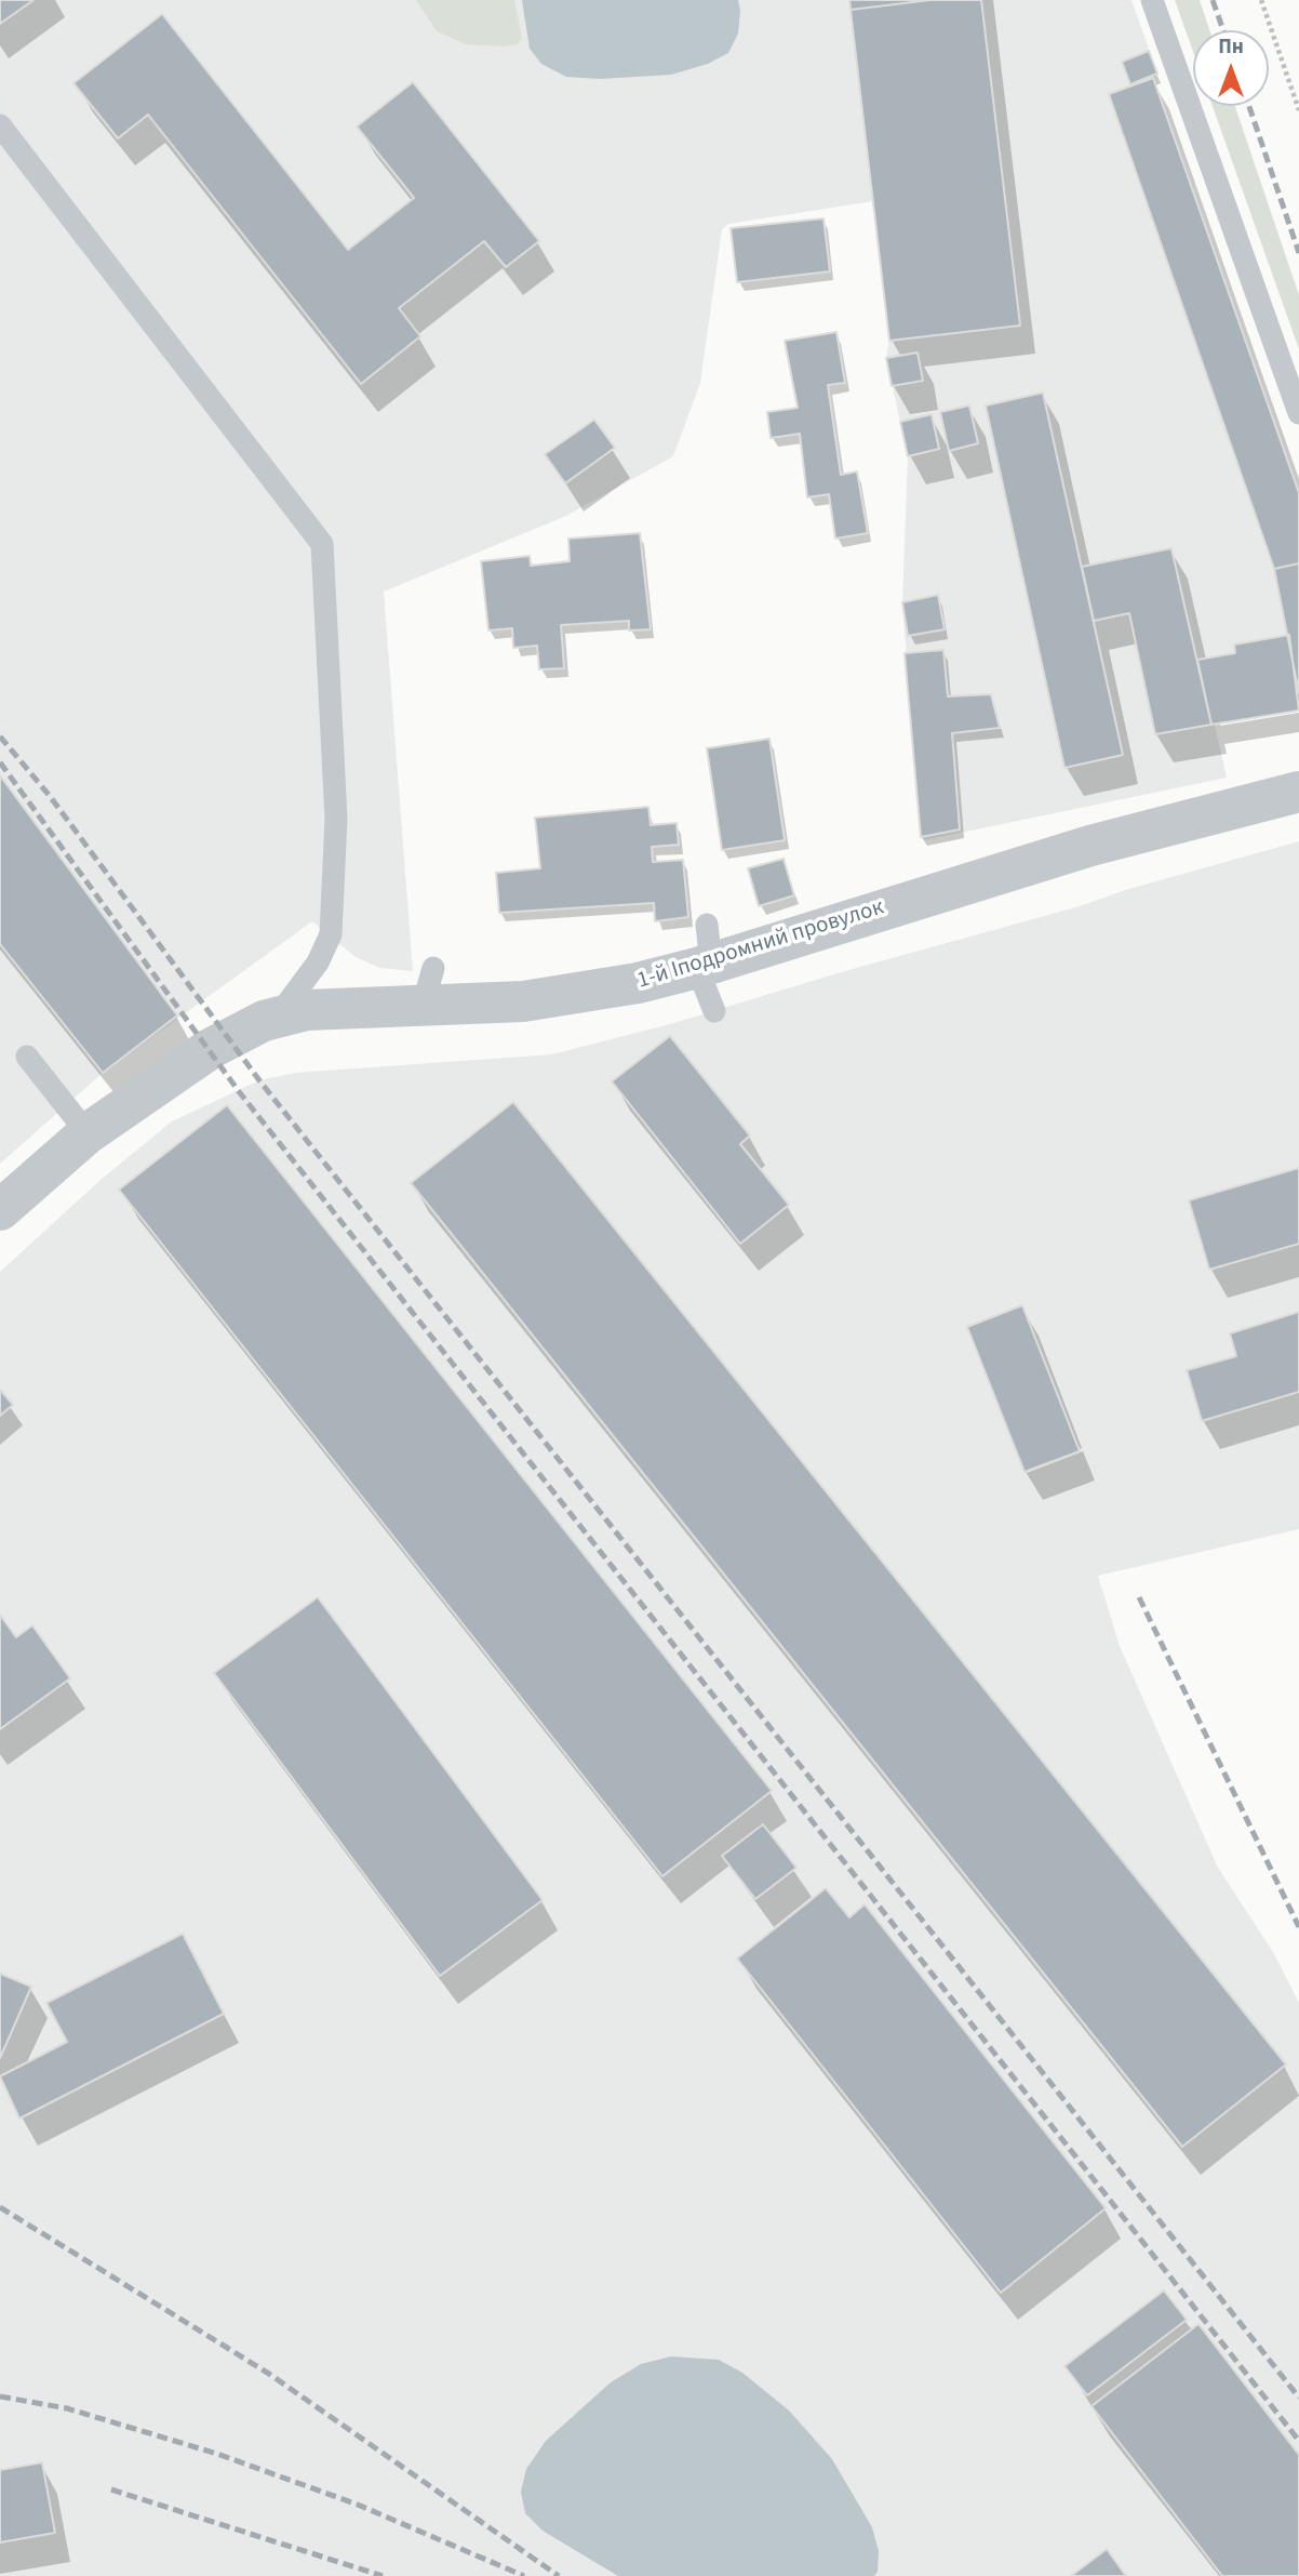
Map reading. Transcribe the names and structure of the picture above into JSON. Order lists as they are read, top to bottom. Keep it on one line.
{"streets":{"street":["1-й Іподромний провулок"]},"north":"top"}
